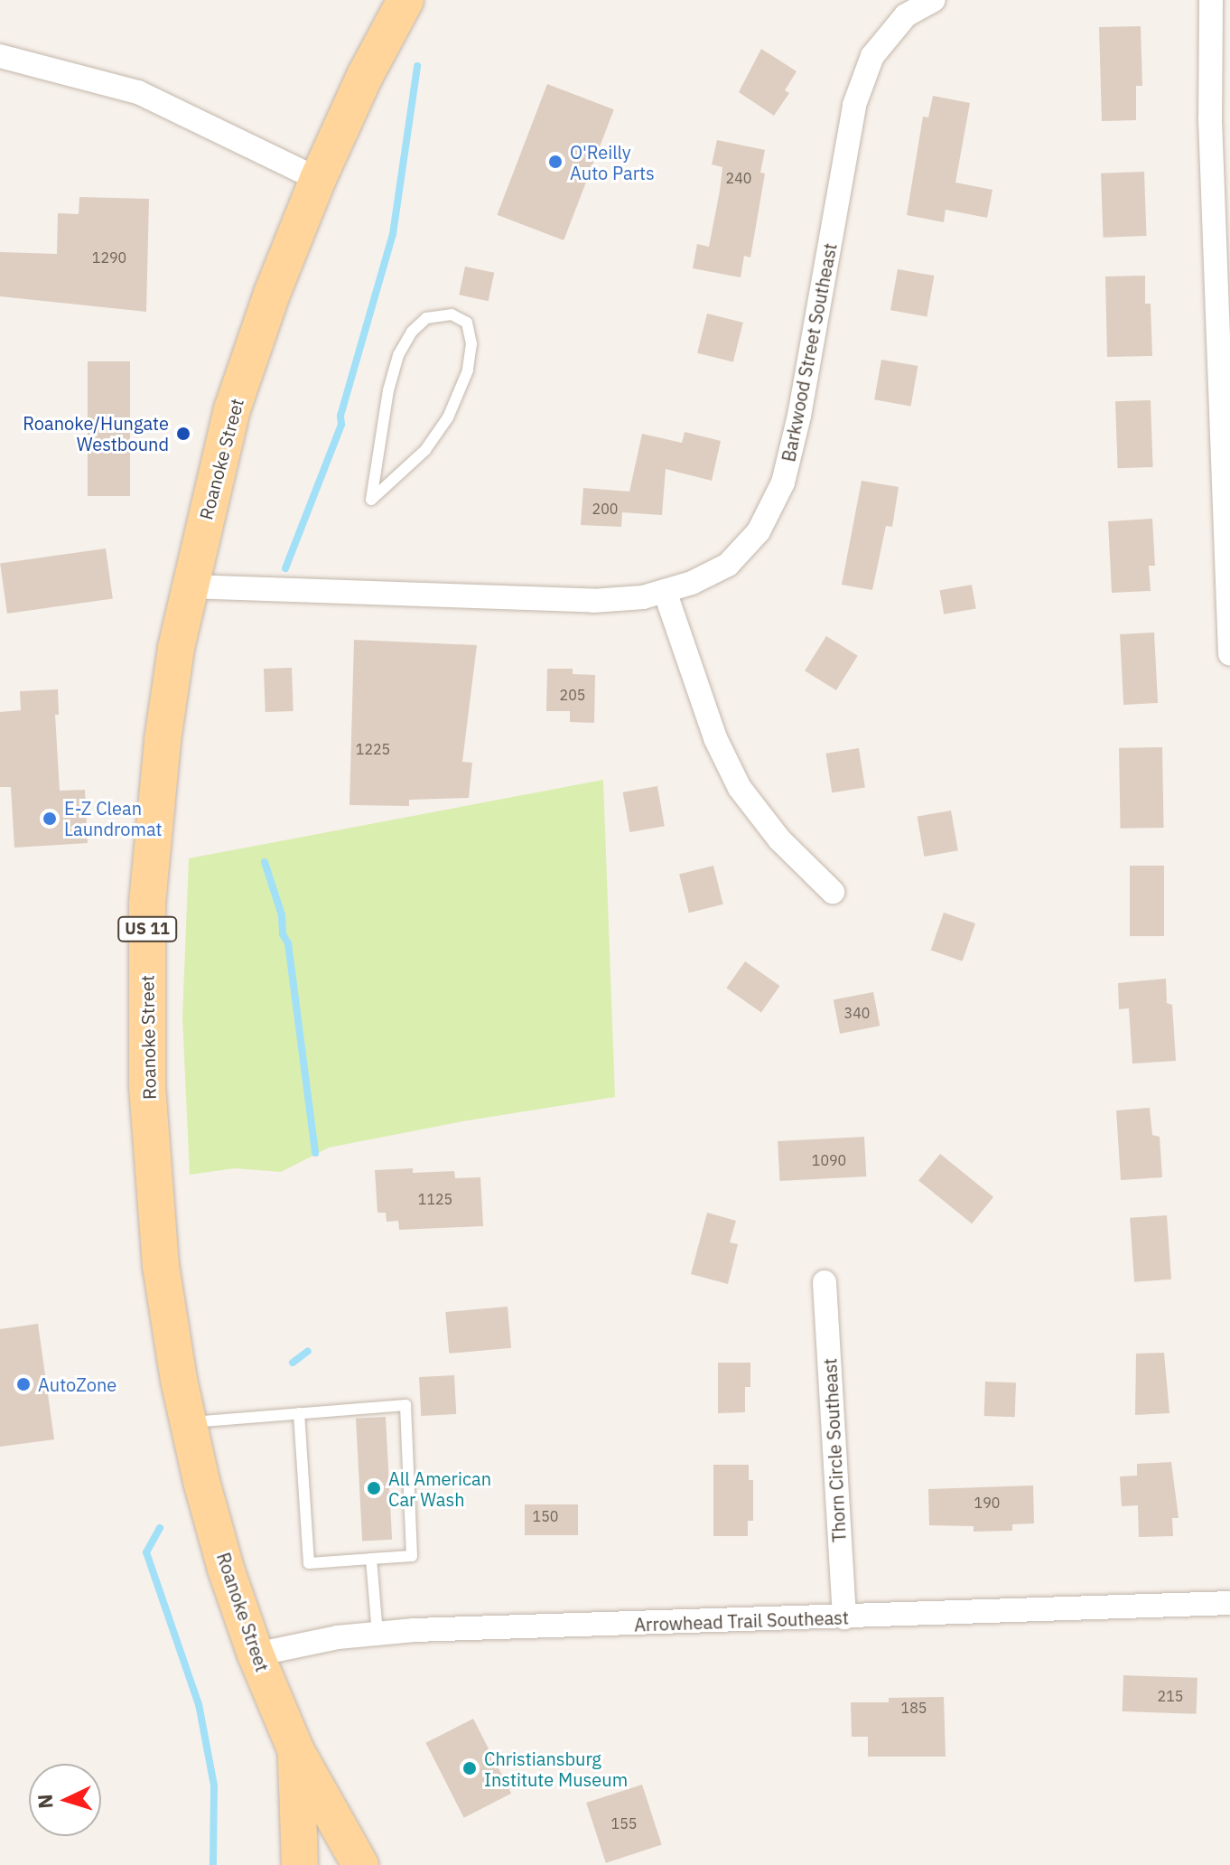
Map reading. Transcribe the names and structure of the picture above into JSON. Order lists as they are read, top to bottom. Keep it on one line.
{"streets":{"main road":["Roanoke Street","US 11"],"street":["Barkwood Street Southeast","Thorn Circle Southeast","Arrowhead Trail Southeast"]},"crossings":[["Barkwood Street Southeast","Roanoke Street"],["Roanoke Street","Arrowhead Trail Southeast"],["Thorn Circle Southeast","Arrowhead Trail Southeast"]],"places":["O'Reilly Auto Parts","Roanoke/Hungate Westbound","E-Z Clean Laundromat","AutoZone","All American Car Wash","Christiansburg Institute Museum"],"house_numbers":["240","1290","200","205","1225","340","1090","1125","190","150","215","185","155"],"north":"left"}
